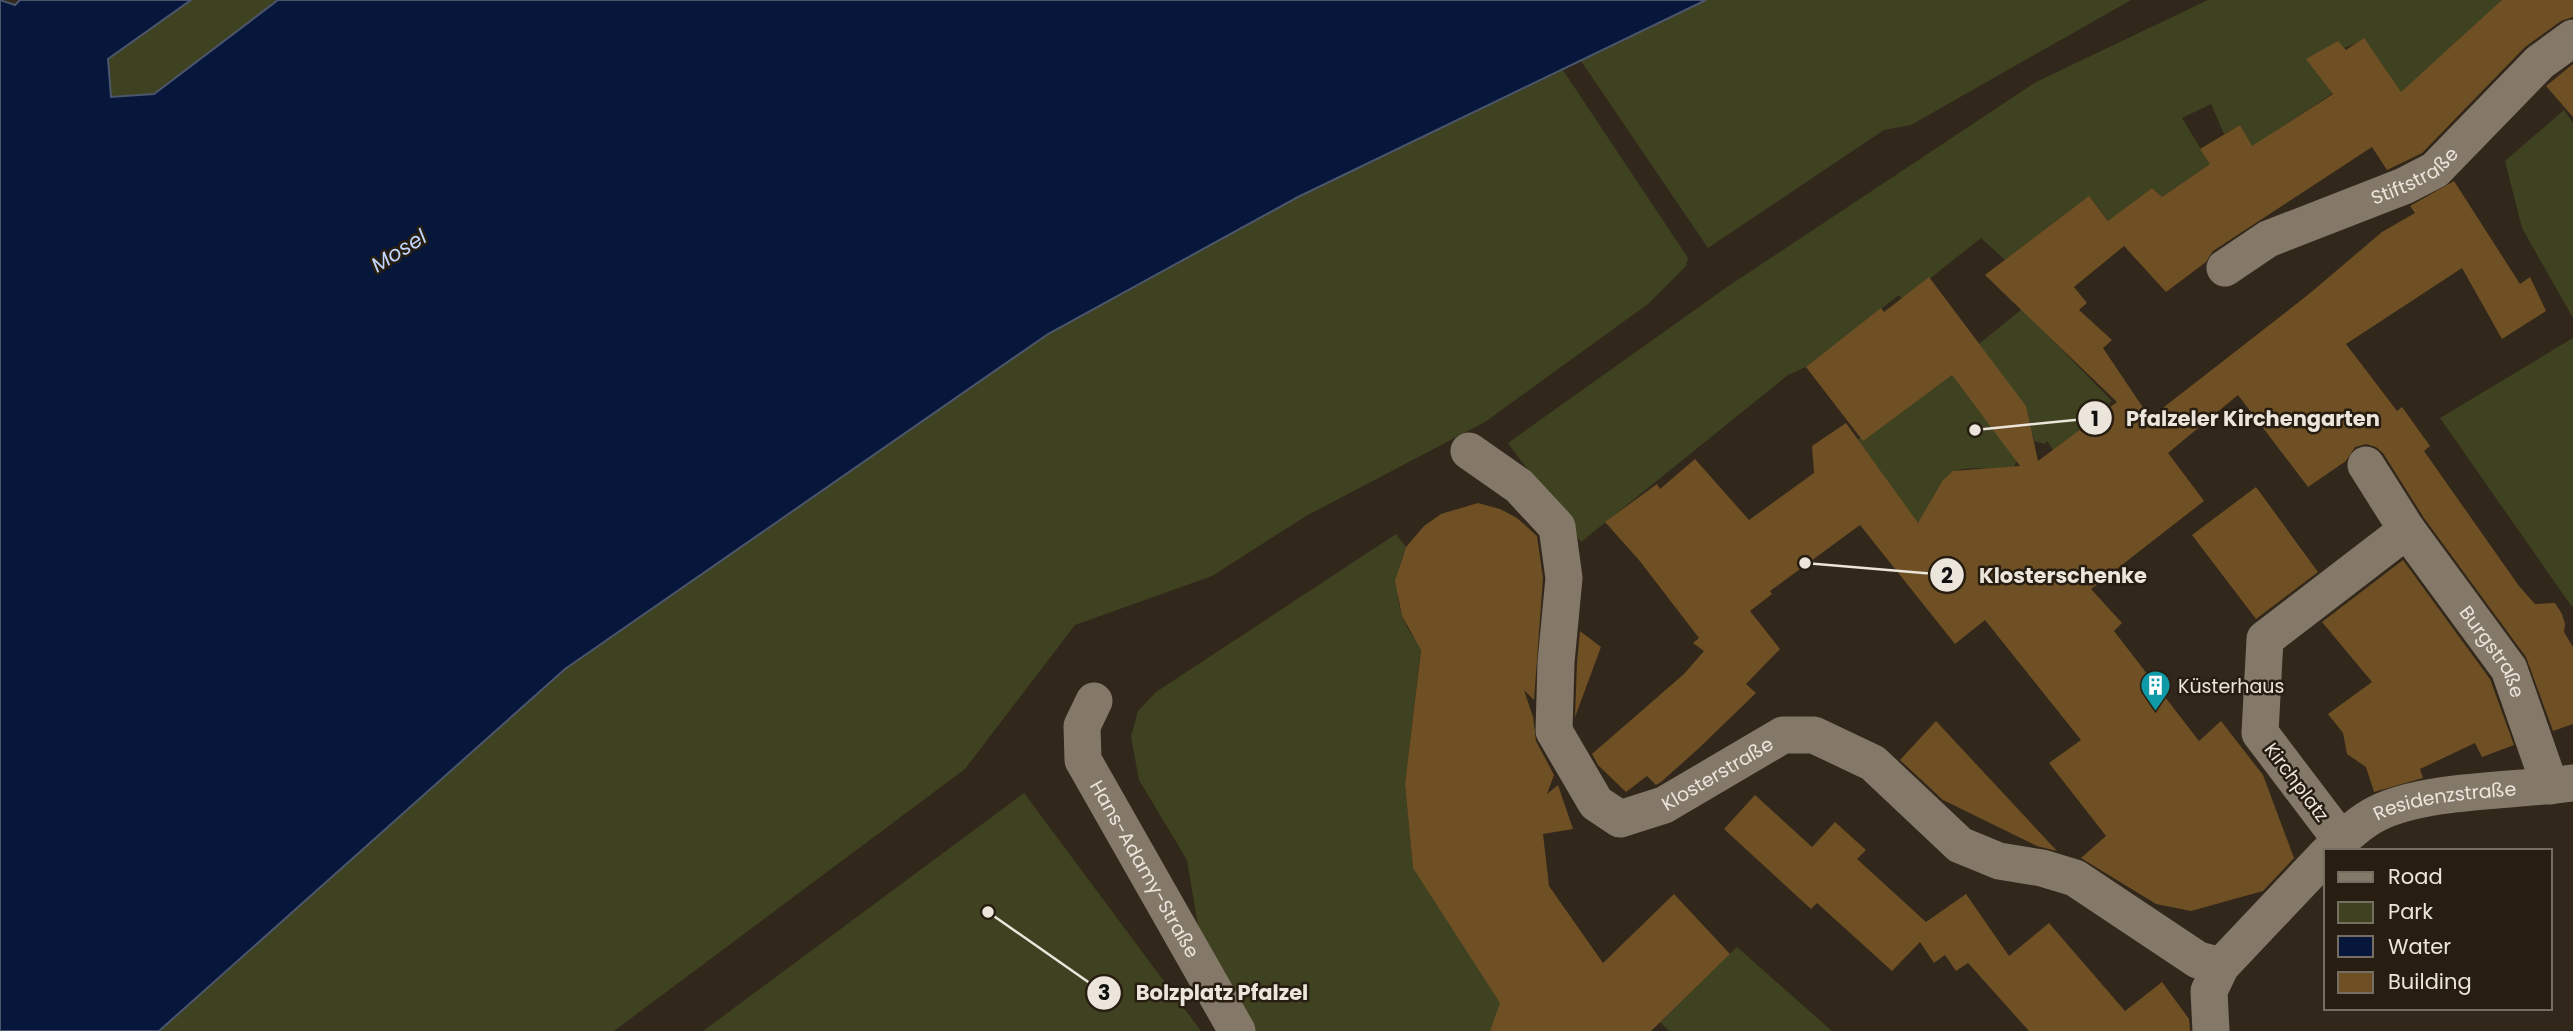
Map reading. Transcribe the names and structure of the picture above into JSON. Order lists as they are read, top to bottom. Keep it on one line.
{"streets":{"street":["Stiftstraße","Burgstraße","Klosterstraße","Kirchplatz","Residenzstraße","Hans-Adamy-Straße"]},"crossings":[["Burgstraße","Kirchplatz"],["Burgstraße","Residenzstraße"],["Klosterstraße","Residenzstraße"],["Kirchplatz","Residenzstraße"]],"water":["Mosel"],"places":{"other":["Pfalzeler Kirchengarten","Klosterschenke","Bolzplatz Pfalzel"],"building":["Küsterhaus"]},"legend":["Road","Park","Water","Building"]}
